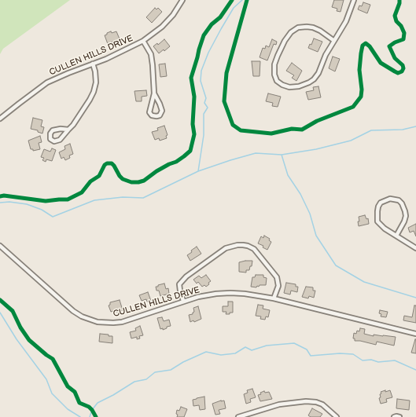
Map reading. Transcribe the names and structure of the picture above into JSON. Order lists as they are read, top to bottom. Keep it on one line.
{"streets":{"street":["CULLEN HILLS DRIVE"]}}
